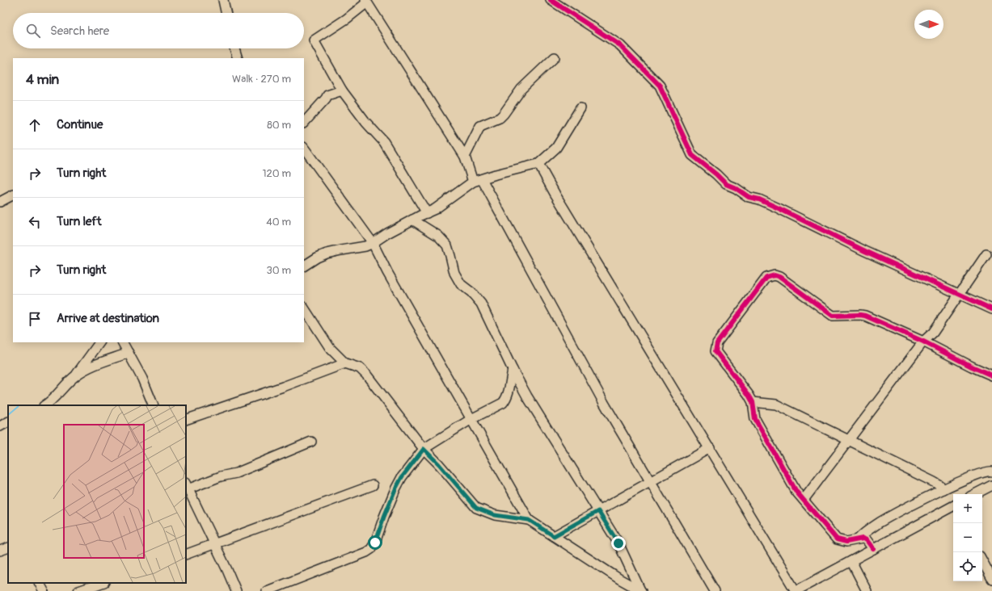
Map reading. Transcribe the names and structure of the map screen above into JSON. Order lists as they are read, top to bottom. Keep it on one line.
{"north":"right","page":{"search":"Search here","heading":["4 min","Walk · 270 m"],"list":[["Continue","80 m"],["Turn right","120 m"],["Turn left","40 m"],["Turn right","30 m"],"Arrive at destination"],"map_buttons":["+","−"]}}
